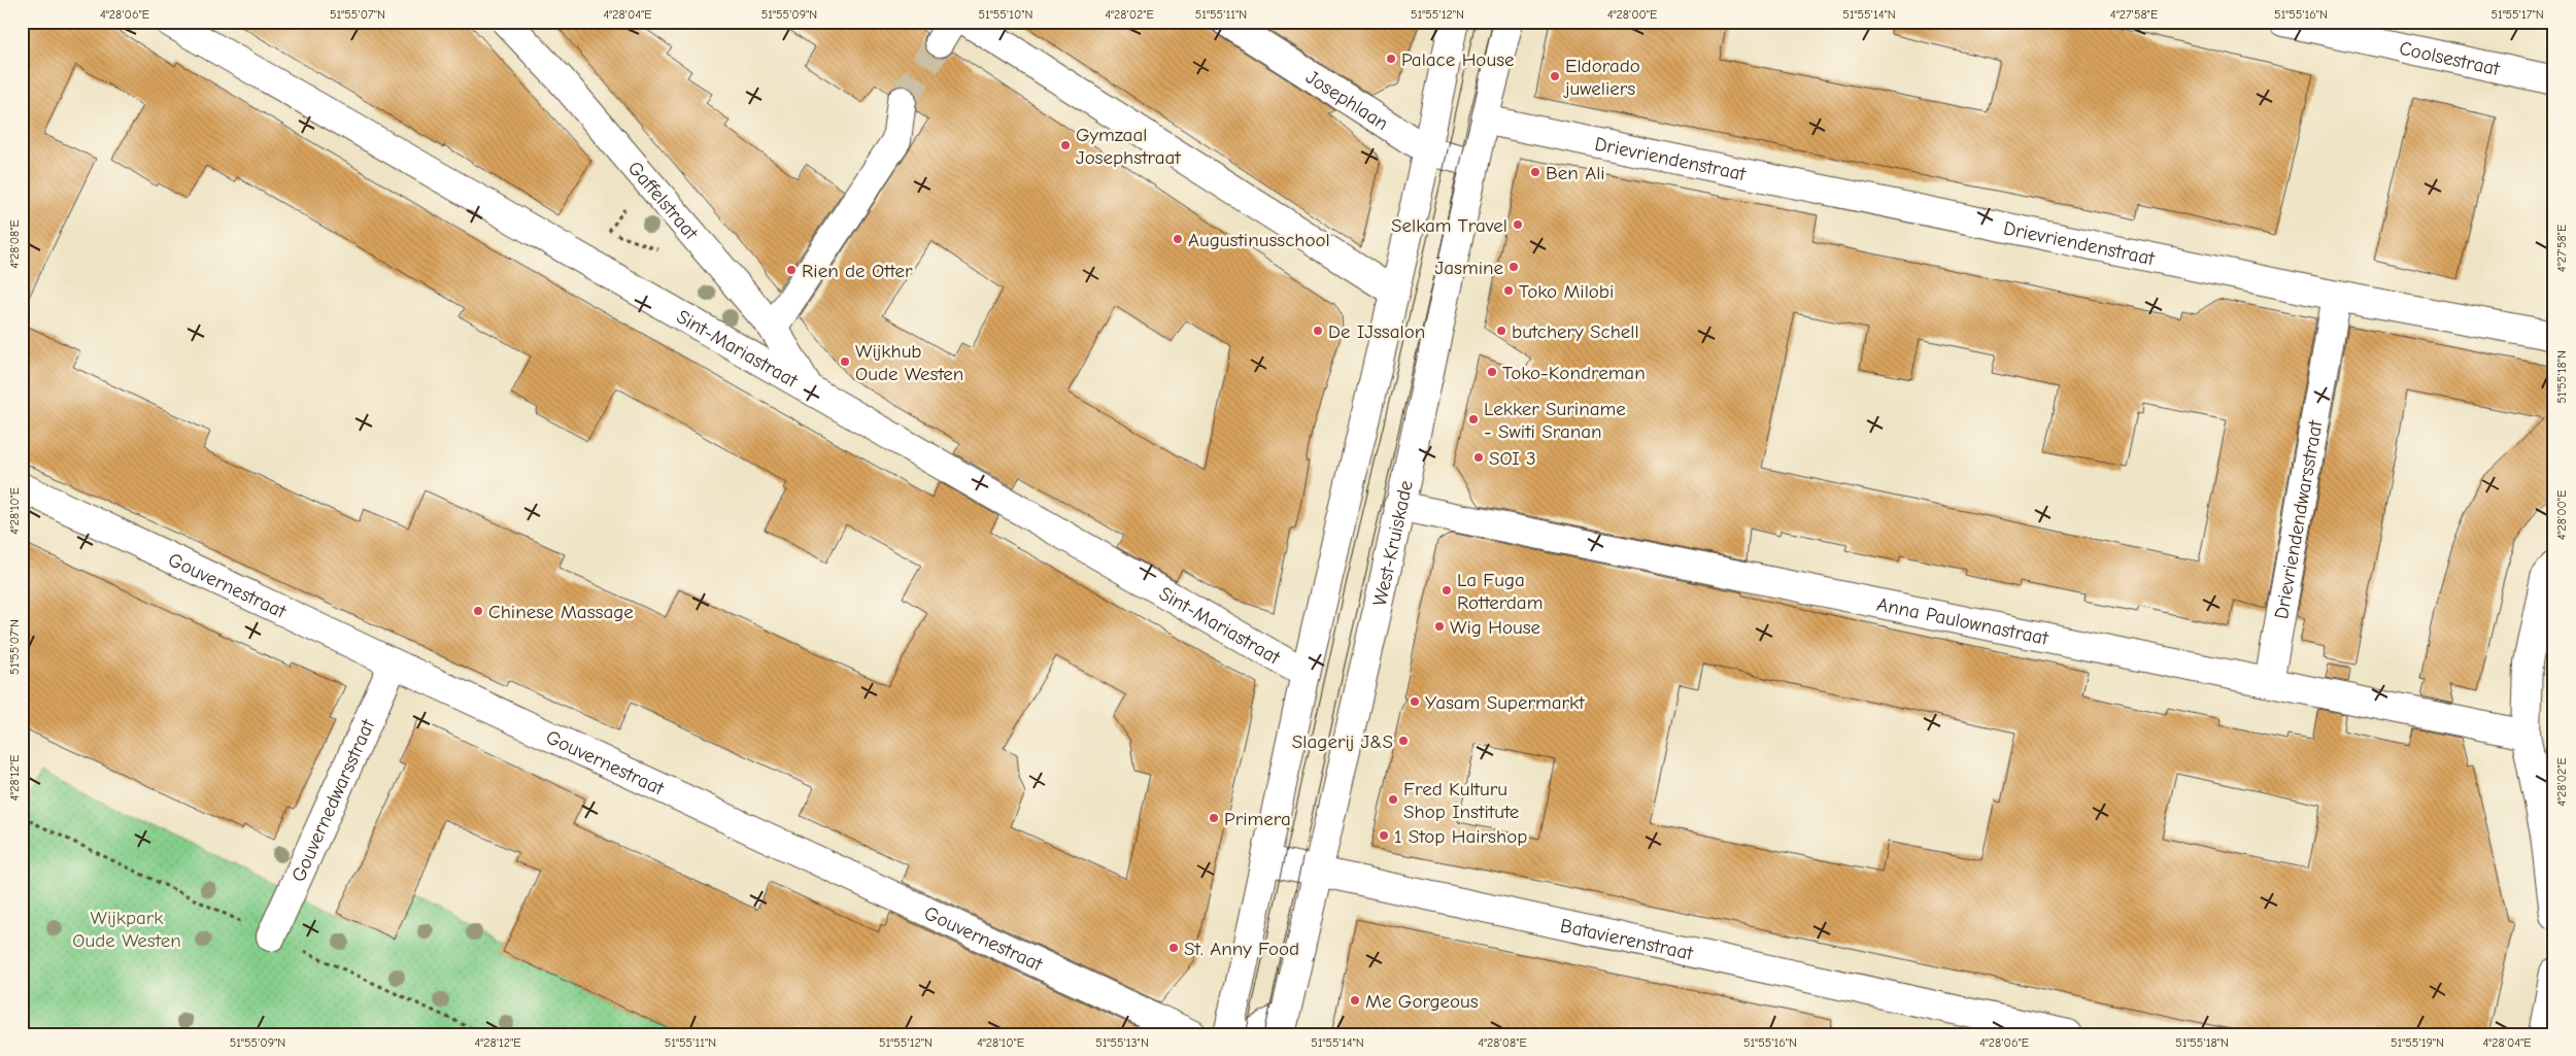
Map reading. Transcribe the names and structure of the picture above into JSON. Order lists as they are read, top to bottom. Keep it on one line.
{"streets":{"street":["Coolsestraat","Josephlaan","Drievriendenstraat","Gaffelstraat","Sint-Mariastraat","Drievriendendwarsstraat","West-Kruiskade","Gouvernestraat","Anna Paulownastraat","Gouvernedwarsstraat","Batavierenstraat"]},"crossings":[["Josephlaan","West-Kruiskade"],["Drievriendenstraat","Drievriendendwarsstraat"],["Drievriendenstraat","West-Kruiskade"],["Gaffelstraat","Sint-Mariastraat"],["Drievriendendwarsstraat","Anna Paulownastraat"],["West-Kruiskade","Anna Paulownastraat"],["West-Kruiskade","Batavierenstraat"],["Gouvernestraat","Gouvernedwarsstraat"]],"parks":["Wijkpark Oude Westen"],"places":["Palace House","Eldorado juweliers","Gymzaal Josephstraat","Ben Ali","Selkam Travel","Augustinusschool","Jasmine","Rien de Otter","Toko Milobi","De IJssalon","butchery Schell","Wijkhub Oude Westen","Toko-Kondreman","Lekker Suriname - Switi Sranan","SOI 3","La Fuga Rotterdam","Chinese Massage","Wig House","Yasam Supermarkt","Slagerij J&S","Fred Kulturu Shop Institute","Primera","1 Stop Hairshop","St. Anny Food","Me Gorgeous"],"coordinates":["4°28'06\"E","51°55'07\"N","4°28'04\"E","51°55'09\"N","51°55'10\"N","4°28'02\"E","51°55'11\"N","51°55'12\"N","4°28'00\"E","51°55'14\"N","4°27'58\"E","51°55'16\"N","51°55'17\"N","4°28'08\"E","51°55'18\"N","4°28'10\"E","4°28'12\"E","51°55'13\"N","51°55'19\"N"]}
